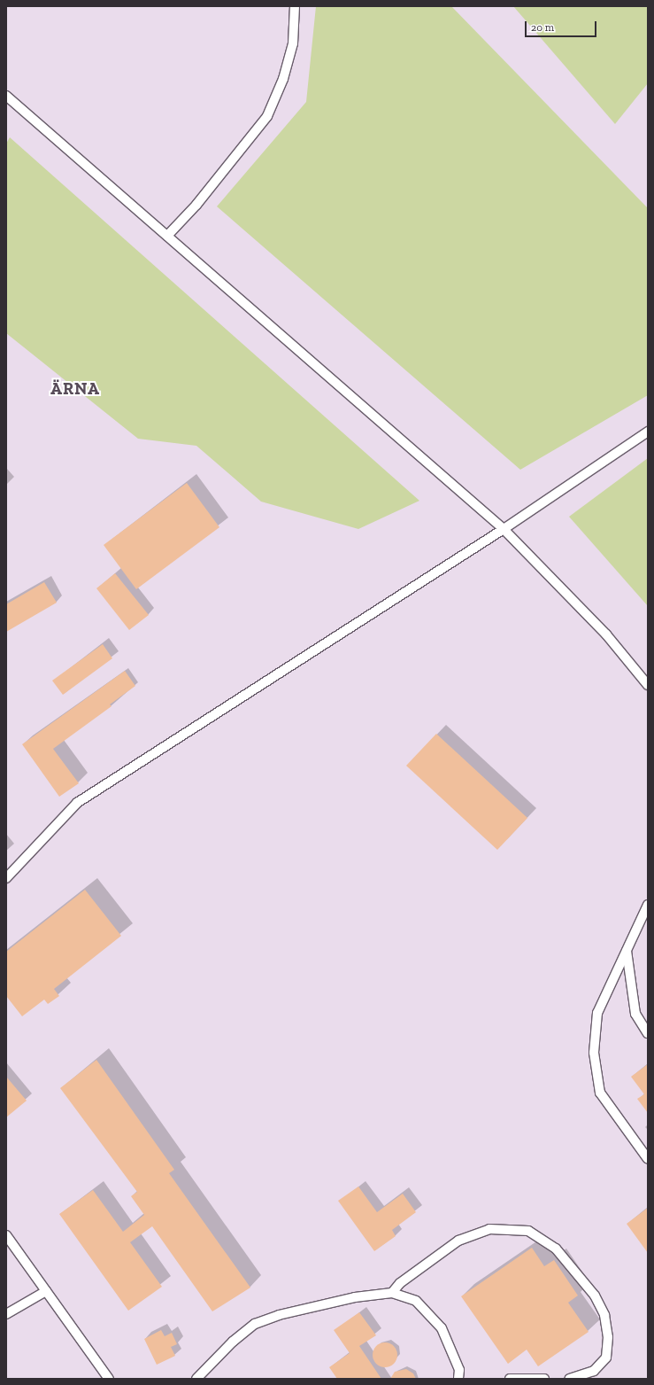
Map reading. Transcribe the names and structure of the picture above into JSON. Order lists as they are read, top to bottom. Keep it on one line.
{"districts":["ÄRNA"],"scale_bar":"20 m"}
